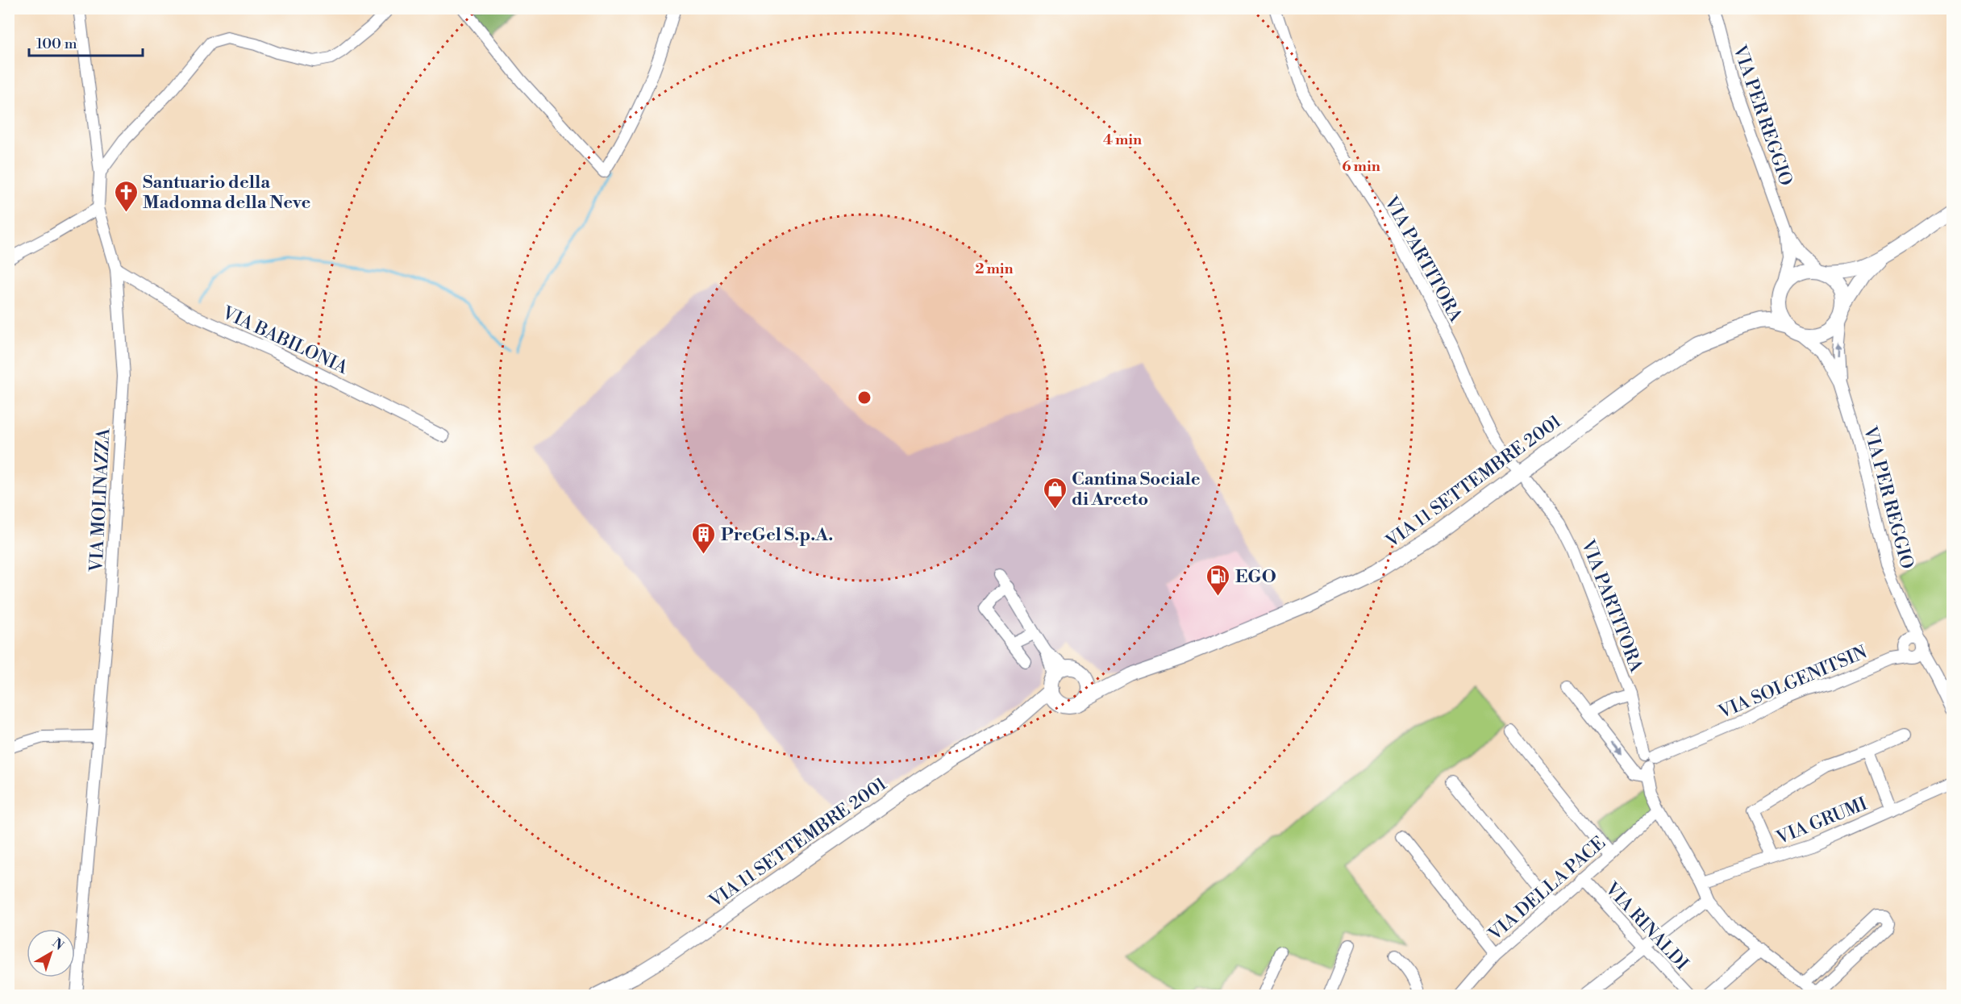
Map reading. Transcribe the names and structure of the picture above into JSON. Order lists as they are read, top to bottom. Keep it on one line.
{"streets":{"main road":["VIA 11 SETTEMBRE 2001"],"street":["VIA PER REGGIO","VIA PARTITORA","VIA BABILONIA","VIA MOLINAZZA","VIA SOLGENITSIN","VIA GRUMI","VIA DELLA PACE","VIA RINALDI"]},"crossings":[["VIA PER REGGIO","VIA 11 SETTEMBRE 2001"],["VIA PER REGGIO","VIA SOLGENITSIN"],["VIA PARTITORA","VIA 11 SETTEMBRE 2001"],["VIA PARTITORA","VIA SOLGENITSIN"],["VIA PARTITORA","VIA GRUMI"],["VIA PARTITORA","VIA DELLA PACE"],["VIA BABILONIA","VIA MOLINAZZA"],["VIA DELLA PACE","VIA RINALDI"]],"places":{"church":["Santuario della Madonna della Neve"],"shop":["Cantina Sociale di Arceto"],"building":["PreGel S.p.A."],"fuel station":["EGO"]},"scale_bar":"100 m","north":"top right","rings":["4 min","6 min","2 min"]}
